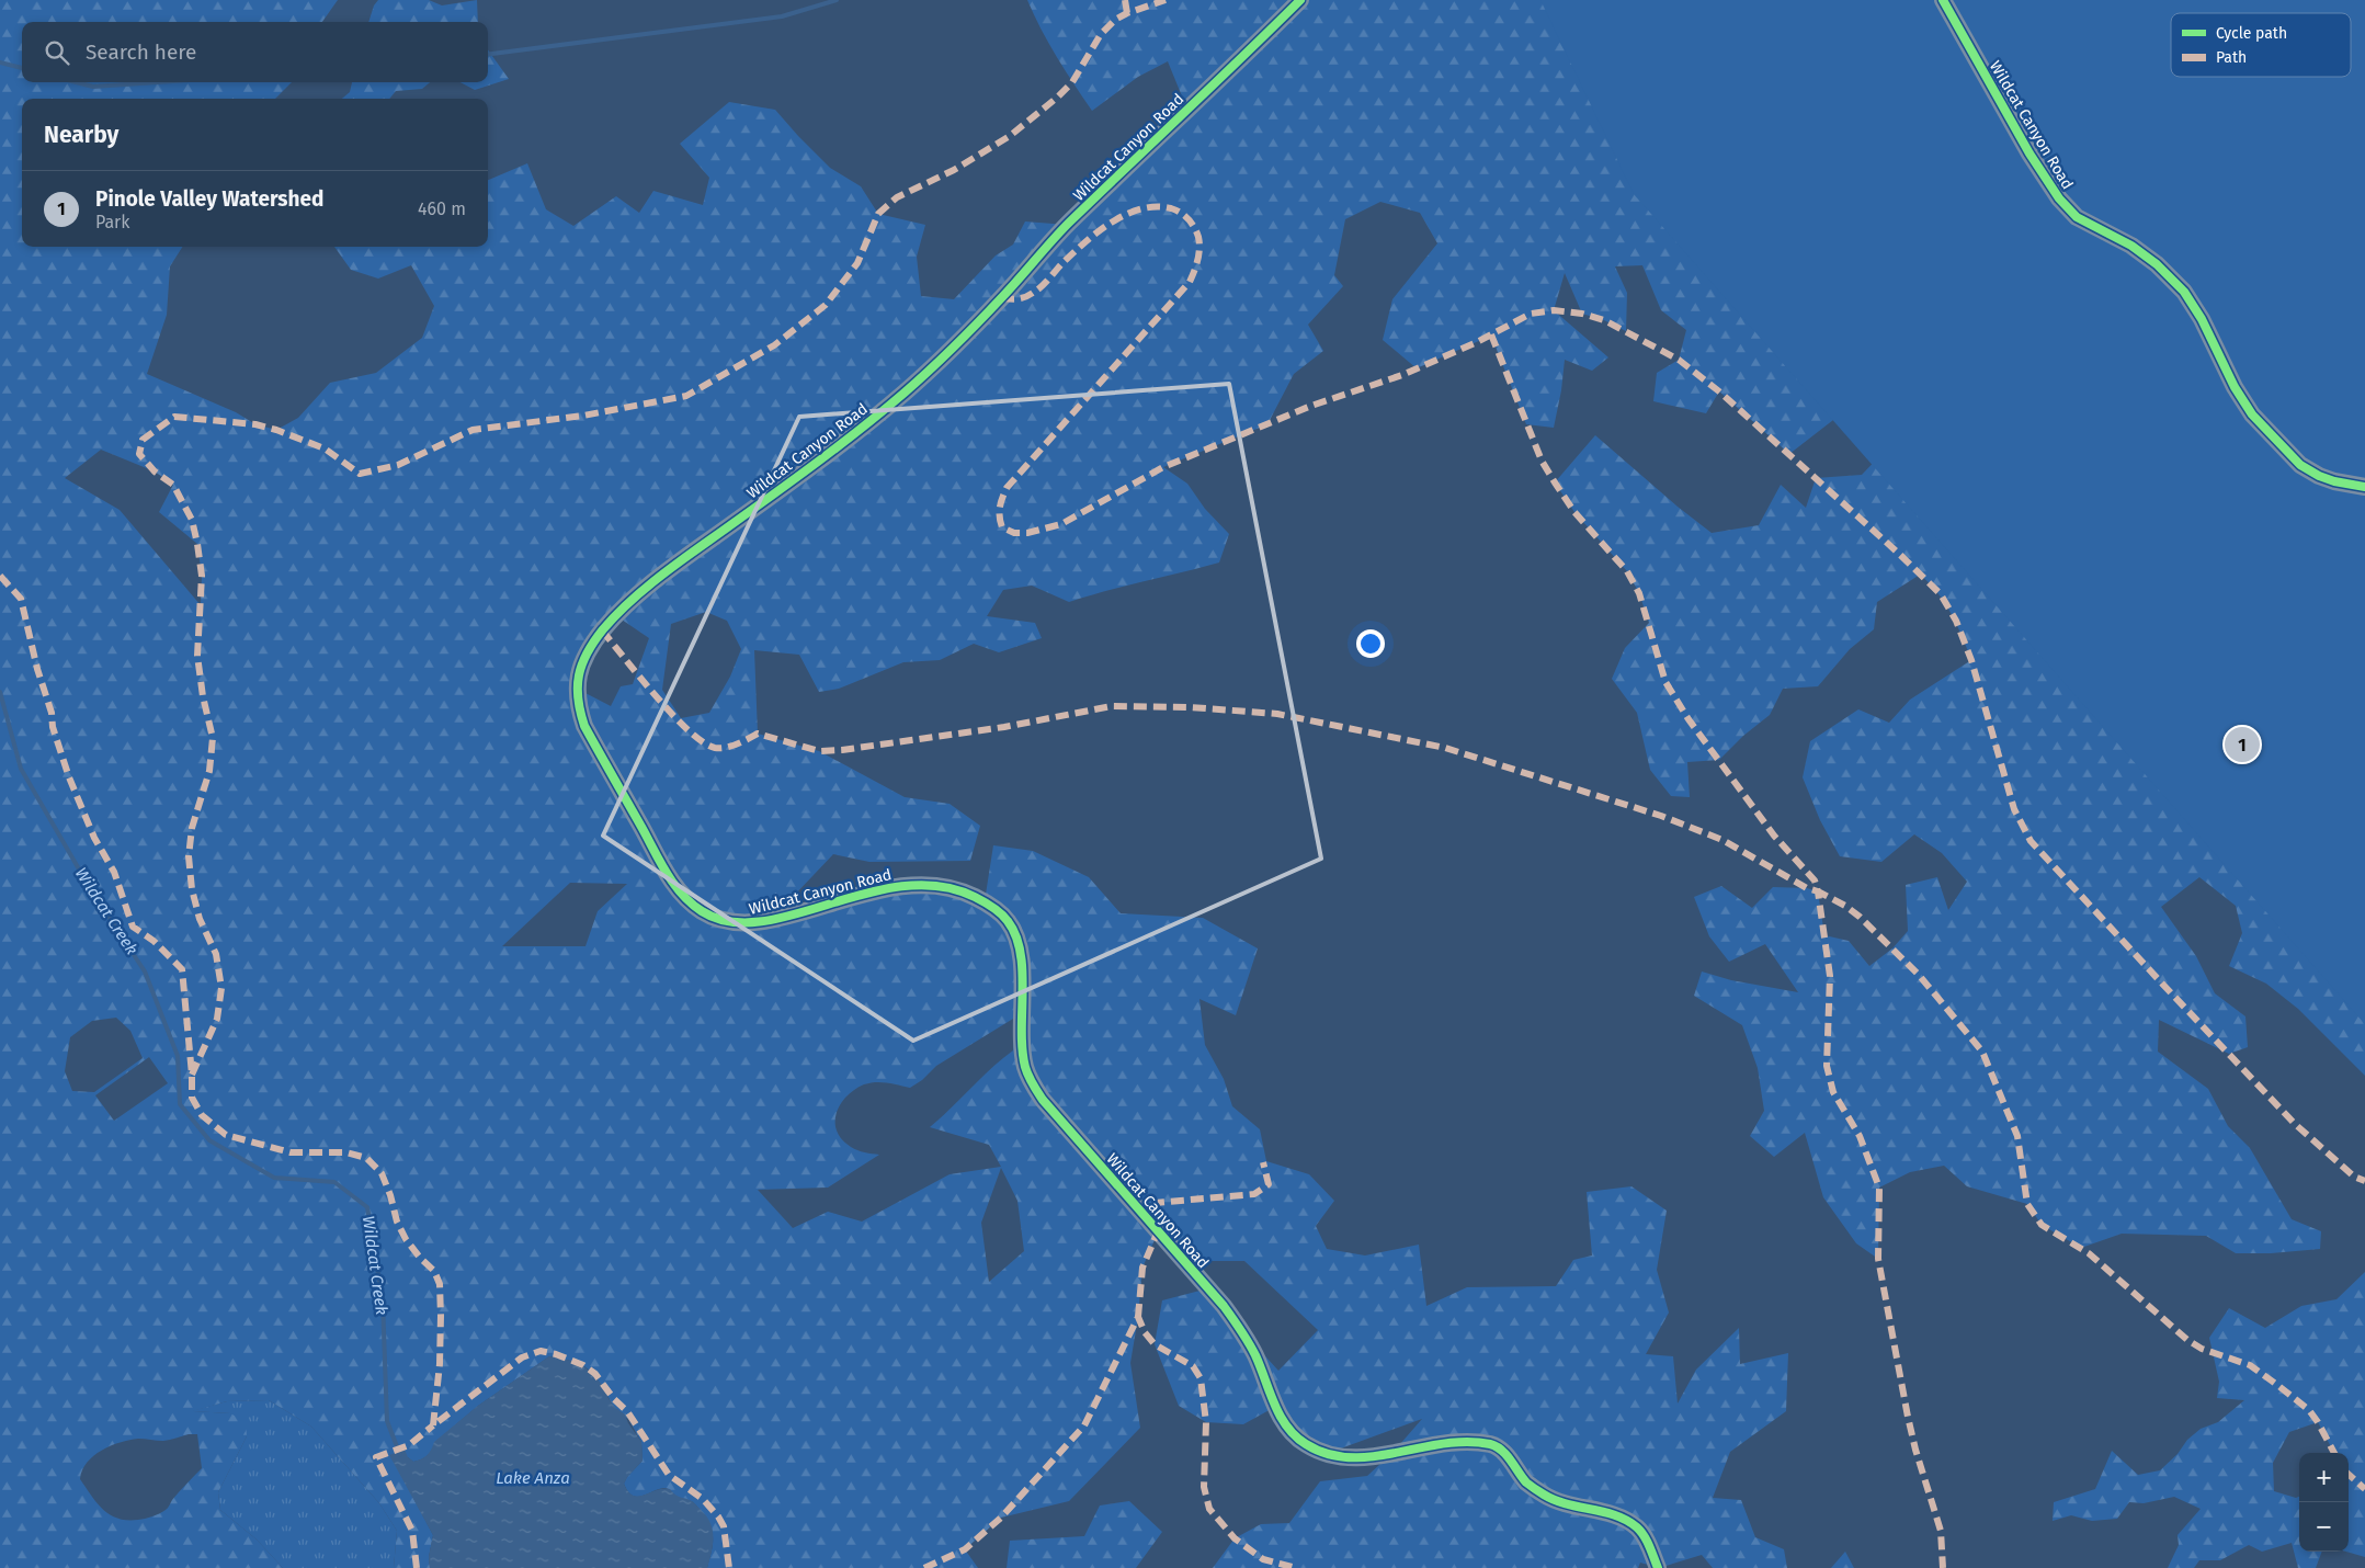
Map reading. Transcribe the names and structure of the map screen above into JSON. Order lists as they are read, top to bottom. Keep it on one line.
{"streets":{"street":["Wildcat Canyon Road"]},"water":["Wildcat Creek","Lake Anza"],"legend":["Cycle path","Path"],"page":{"search":"Search here","heading":"Nearby","list":[{"mark":"1","name":"Pinole Valley Watershed","note":"Park","value":"460 m"}],"pins":"1","map_buttons":["+","−"]}}
